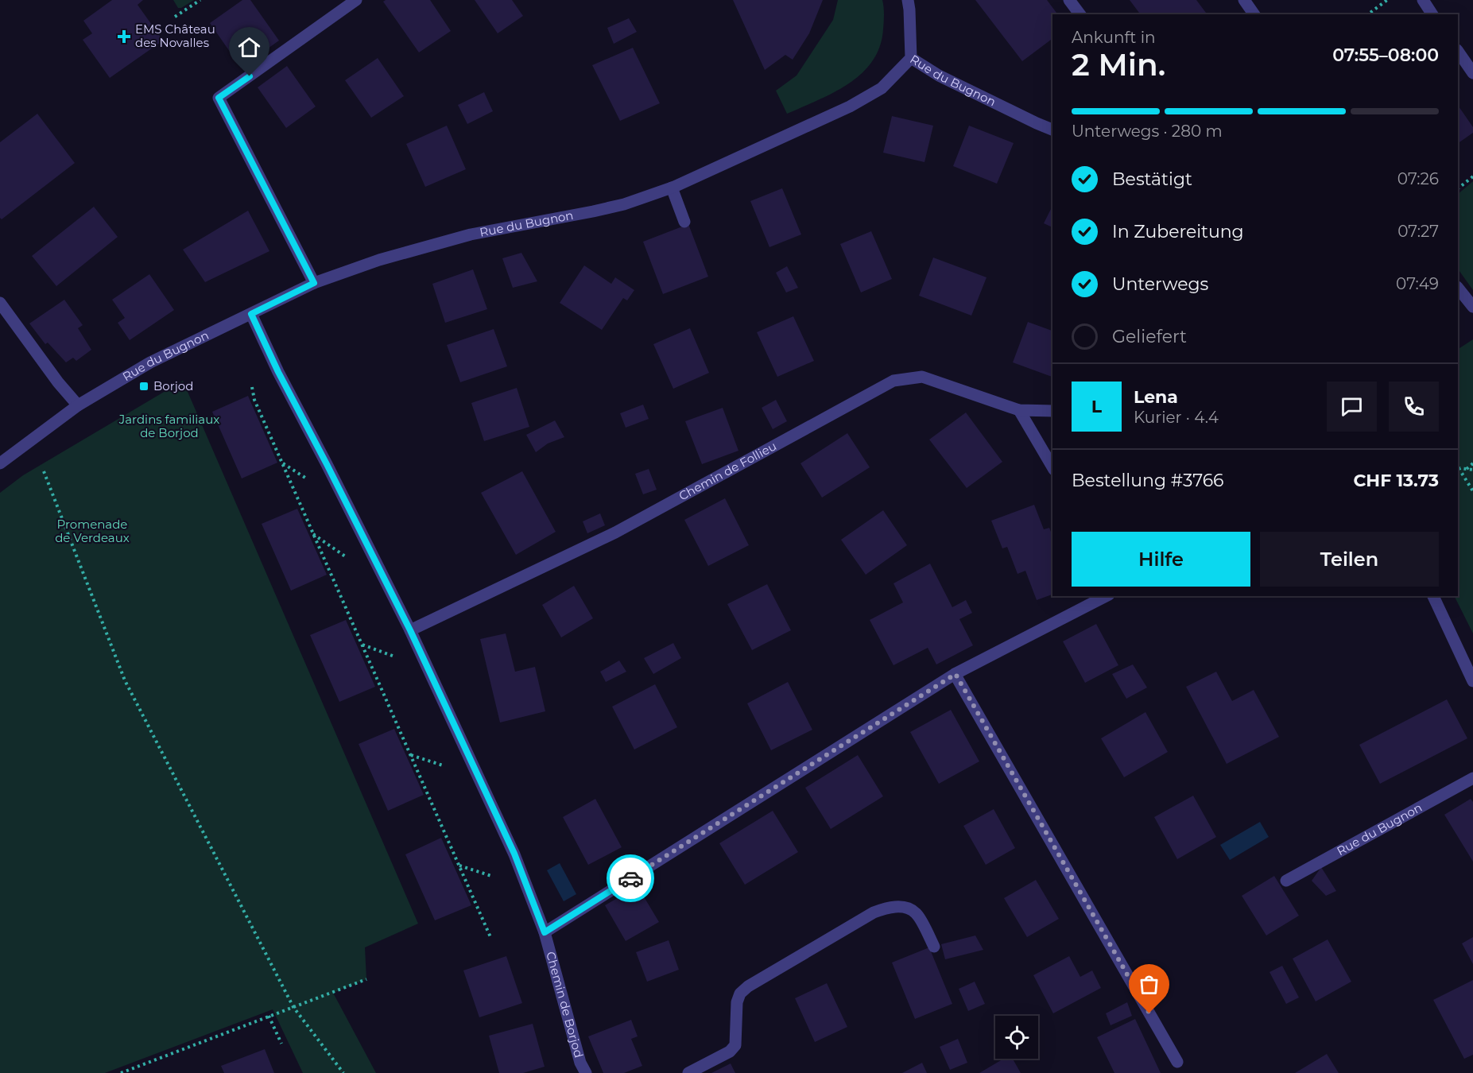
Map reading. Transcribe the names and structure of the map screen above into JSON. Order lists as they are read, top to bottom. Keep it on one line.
{"streets":{"street":["Rue du Bugnon","Chemin de Follieu","Chemin de Borjod"]},"crossings":[["Rue du Bugnon","Chemin de Borjod"],["Chemin de Follieu","Chemin de Borjod"]],"parks":["Jardins familiaux de Borjod","Promenade de Verdeaux"],"places":{"health":["EMS Château des Novalles"],"transit":["Borjod"]},"page":{"heading":["2 Min.","Ankunft in","07:55–08:00"],"panel":["Lena","Kurier · 4.4","Bestellung #3766","CHF 13.73"],"bar":"Unterwegs · 280 m","list":[["Bestätigt","07:26"],["In Zubereitung","07:27"],["Unterwegs","07:49"],"Geliefert"],"round":"L","buttons":["Hilfe","Teilen"]}}
